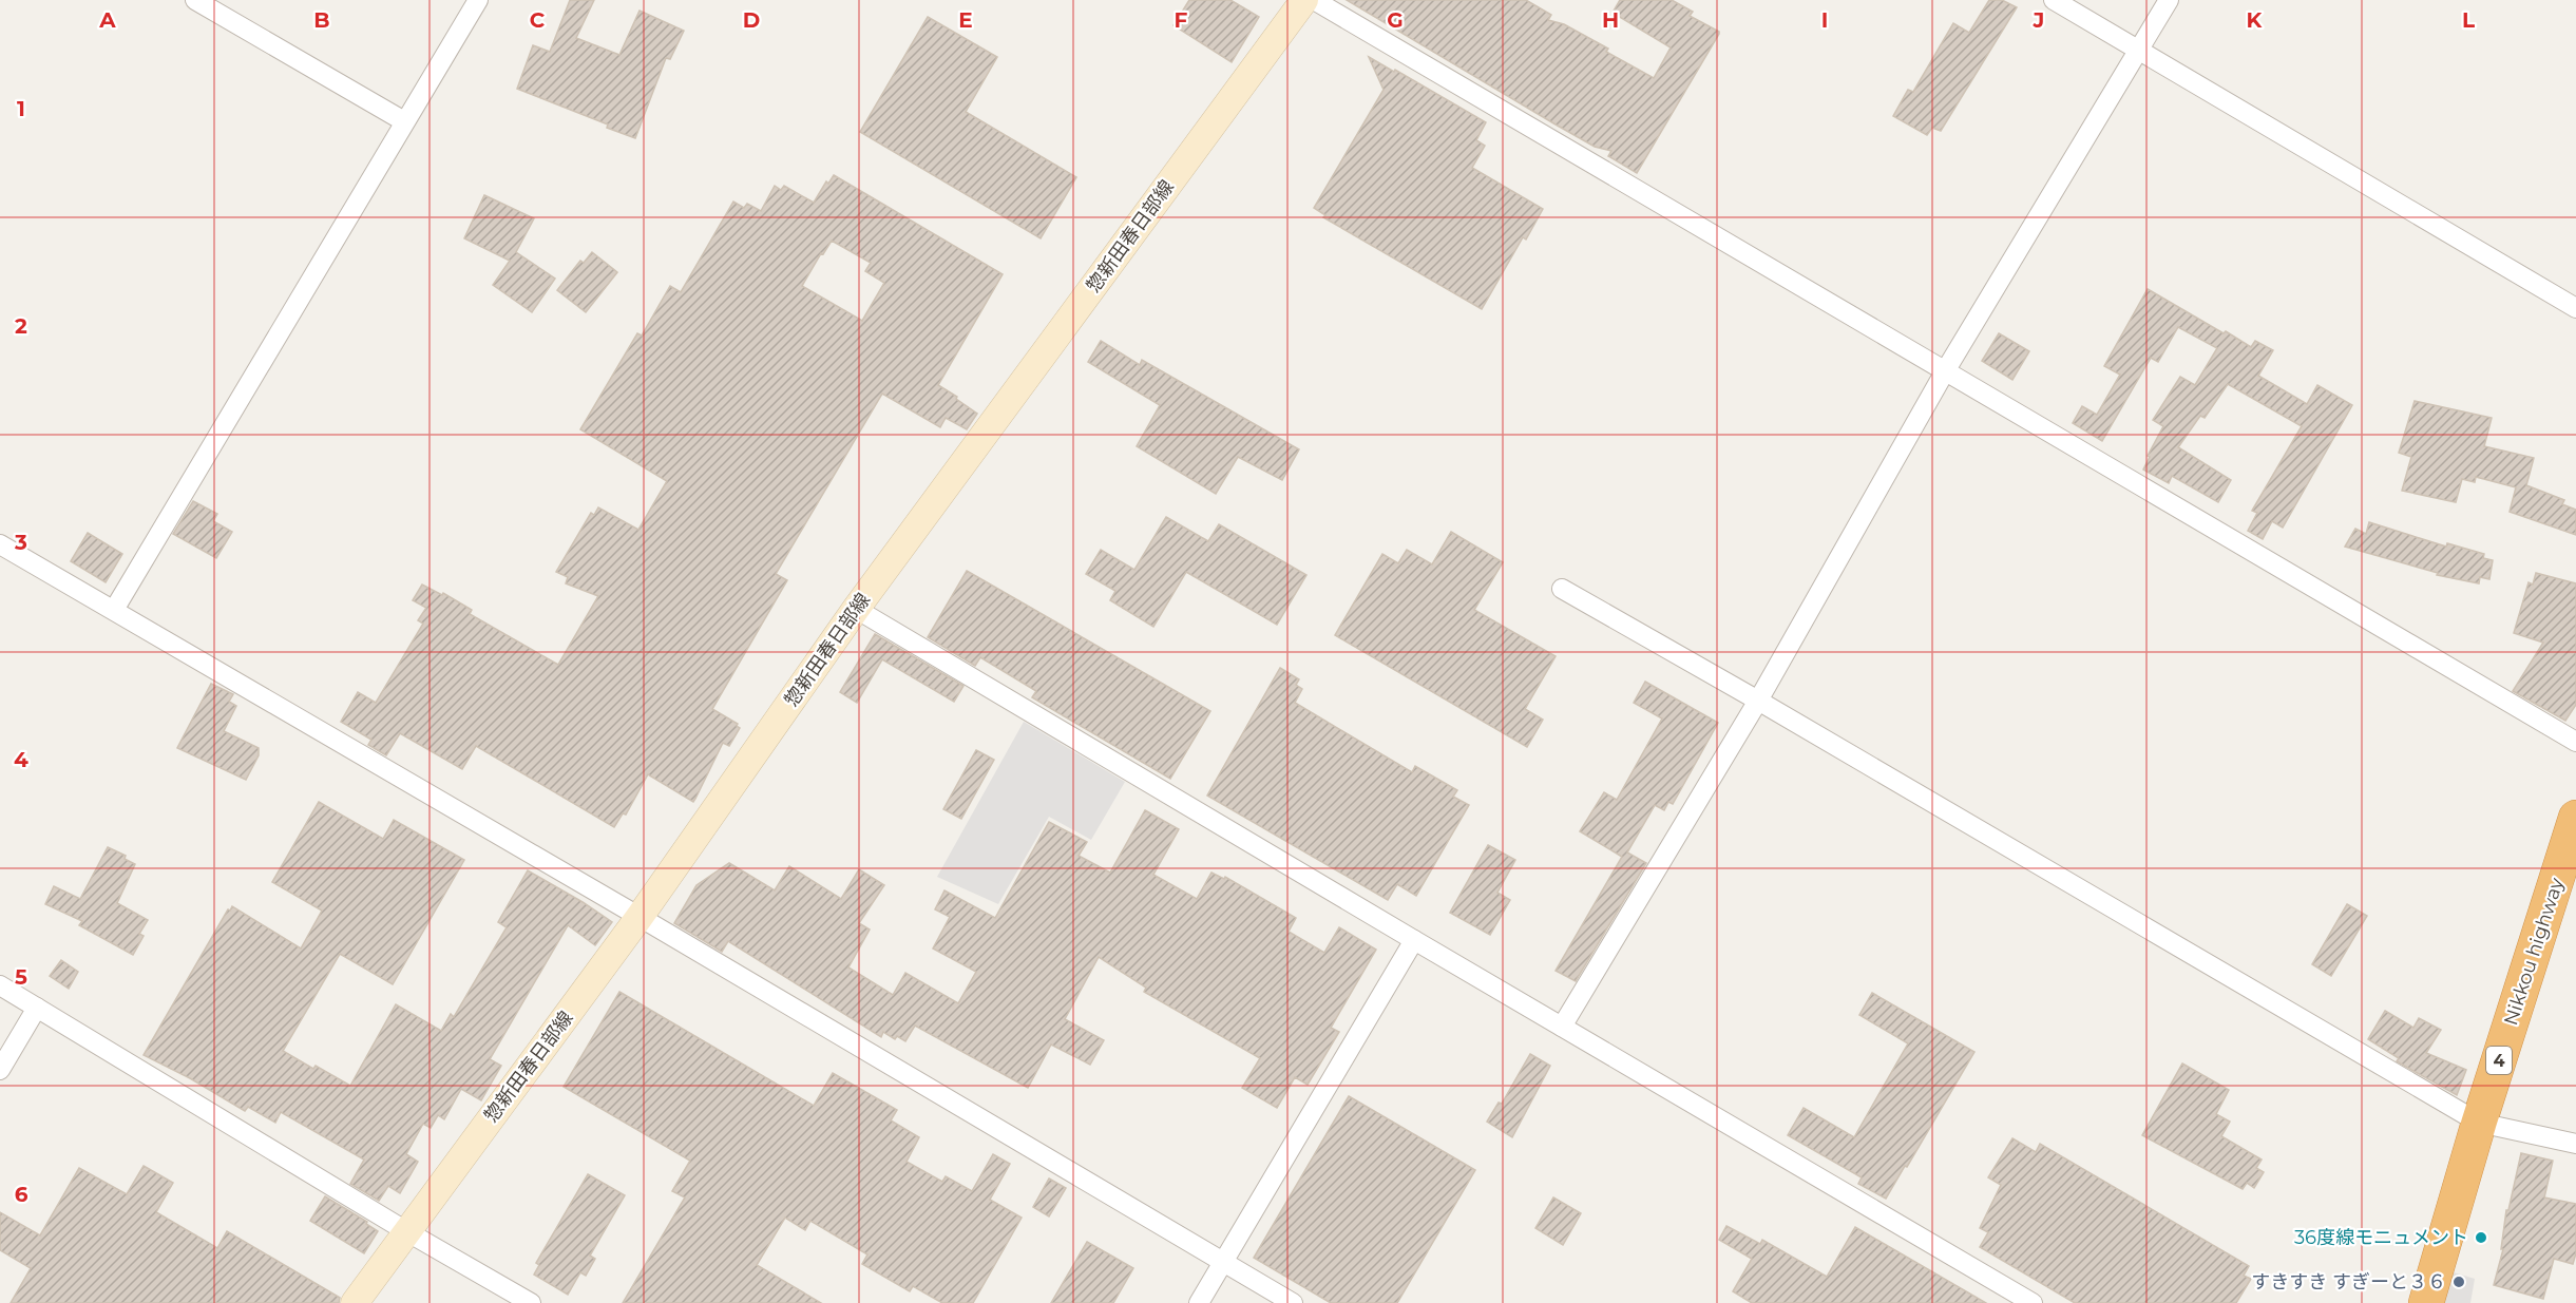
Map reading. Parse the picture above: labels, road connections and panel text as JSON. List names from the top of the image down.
{
  "streets": {
    "highway": ["Nikkou highway", "4"],
    "main road": ["惣新田春日部線"]
  },
  "places": ["36度線モニュメント", "すきすき すぎーと３６"],
  "grid": {
    "columns": [
      "A",
      "B",
      "C",
      "D",
      "E",
      "F",
      "G",
      "H",
      "I",
      "J",
      "K",
      "L"
    ],
    "rows": [
      "1",
      "2",
      "3",
      "4",
      "5",
      "6"
    ]
  }
}
